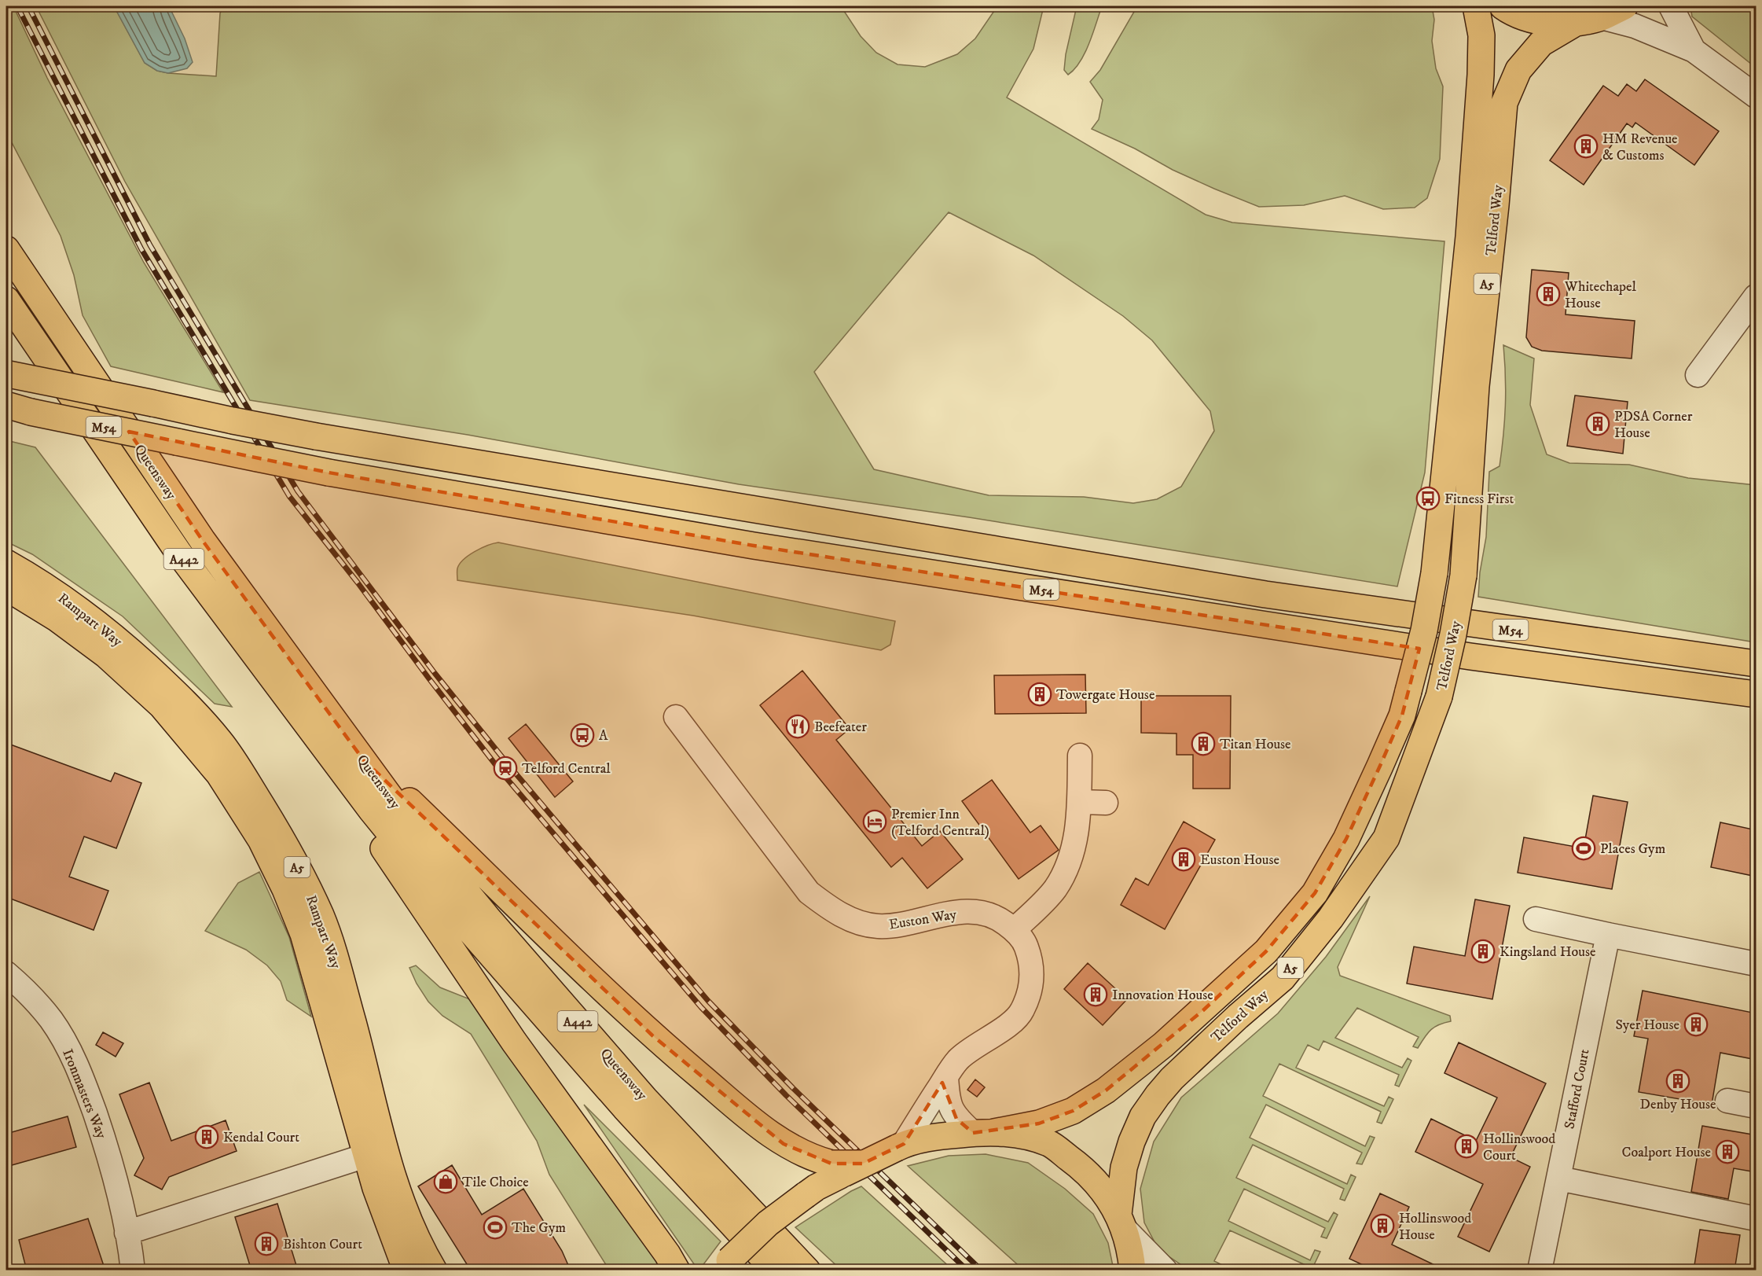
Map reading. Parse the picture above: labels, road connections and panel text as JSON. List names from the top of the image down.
{
  "streets": {
    "main road": [
      "Telford Way",
      "A5",
      "M54",
      "Queensway",
      "A442",
      "Rampart Way"
    ],
    "street": ["Euston Way", "Stafford Court", "Ironmasters Way"]
  },
  "crossings": [
    ["Queensway", "A442"],
    ["A442", "Euston Way"]
  ],
  "places": {
    "building": [
      "HM Revenue & Customs",
      "Whitechapel House",
      "PDSA Corner House",
      "Towergate House",
      "Titan House",
      "Euston House",
      "Kingsland House",
      "Innovation House",
      "Syer House",
      "Denby House",
      "Kendal Court",
      "Hollinswood Court",
      "Coalport House",
      "Hollinswood House",
      "Bishton Court"
    ],
    "bus stop": ["Fitness First", "A"],
    "restaurant": ["Beefeater"],
    "station": ["Telford Central"],
    "hotel": ["Premier Inn (Telford Central)"],
    "sports": ["Places Gym", "The Gym"],
    "shop": ["Tile Choice"]
  }
}
